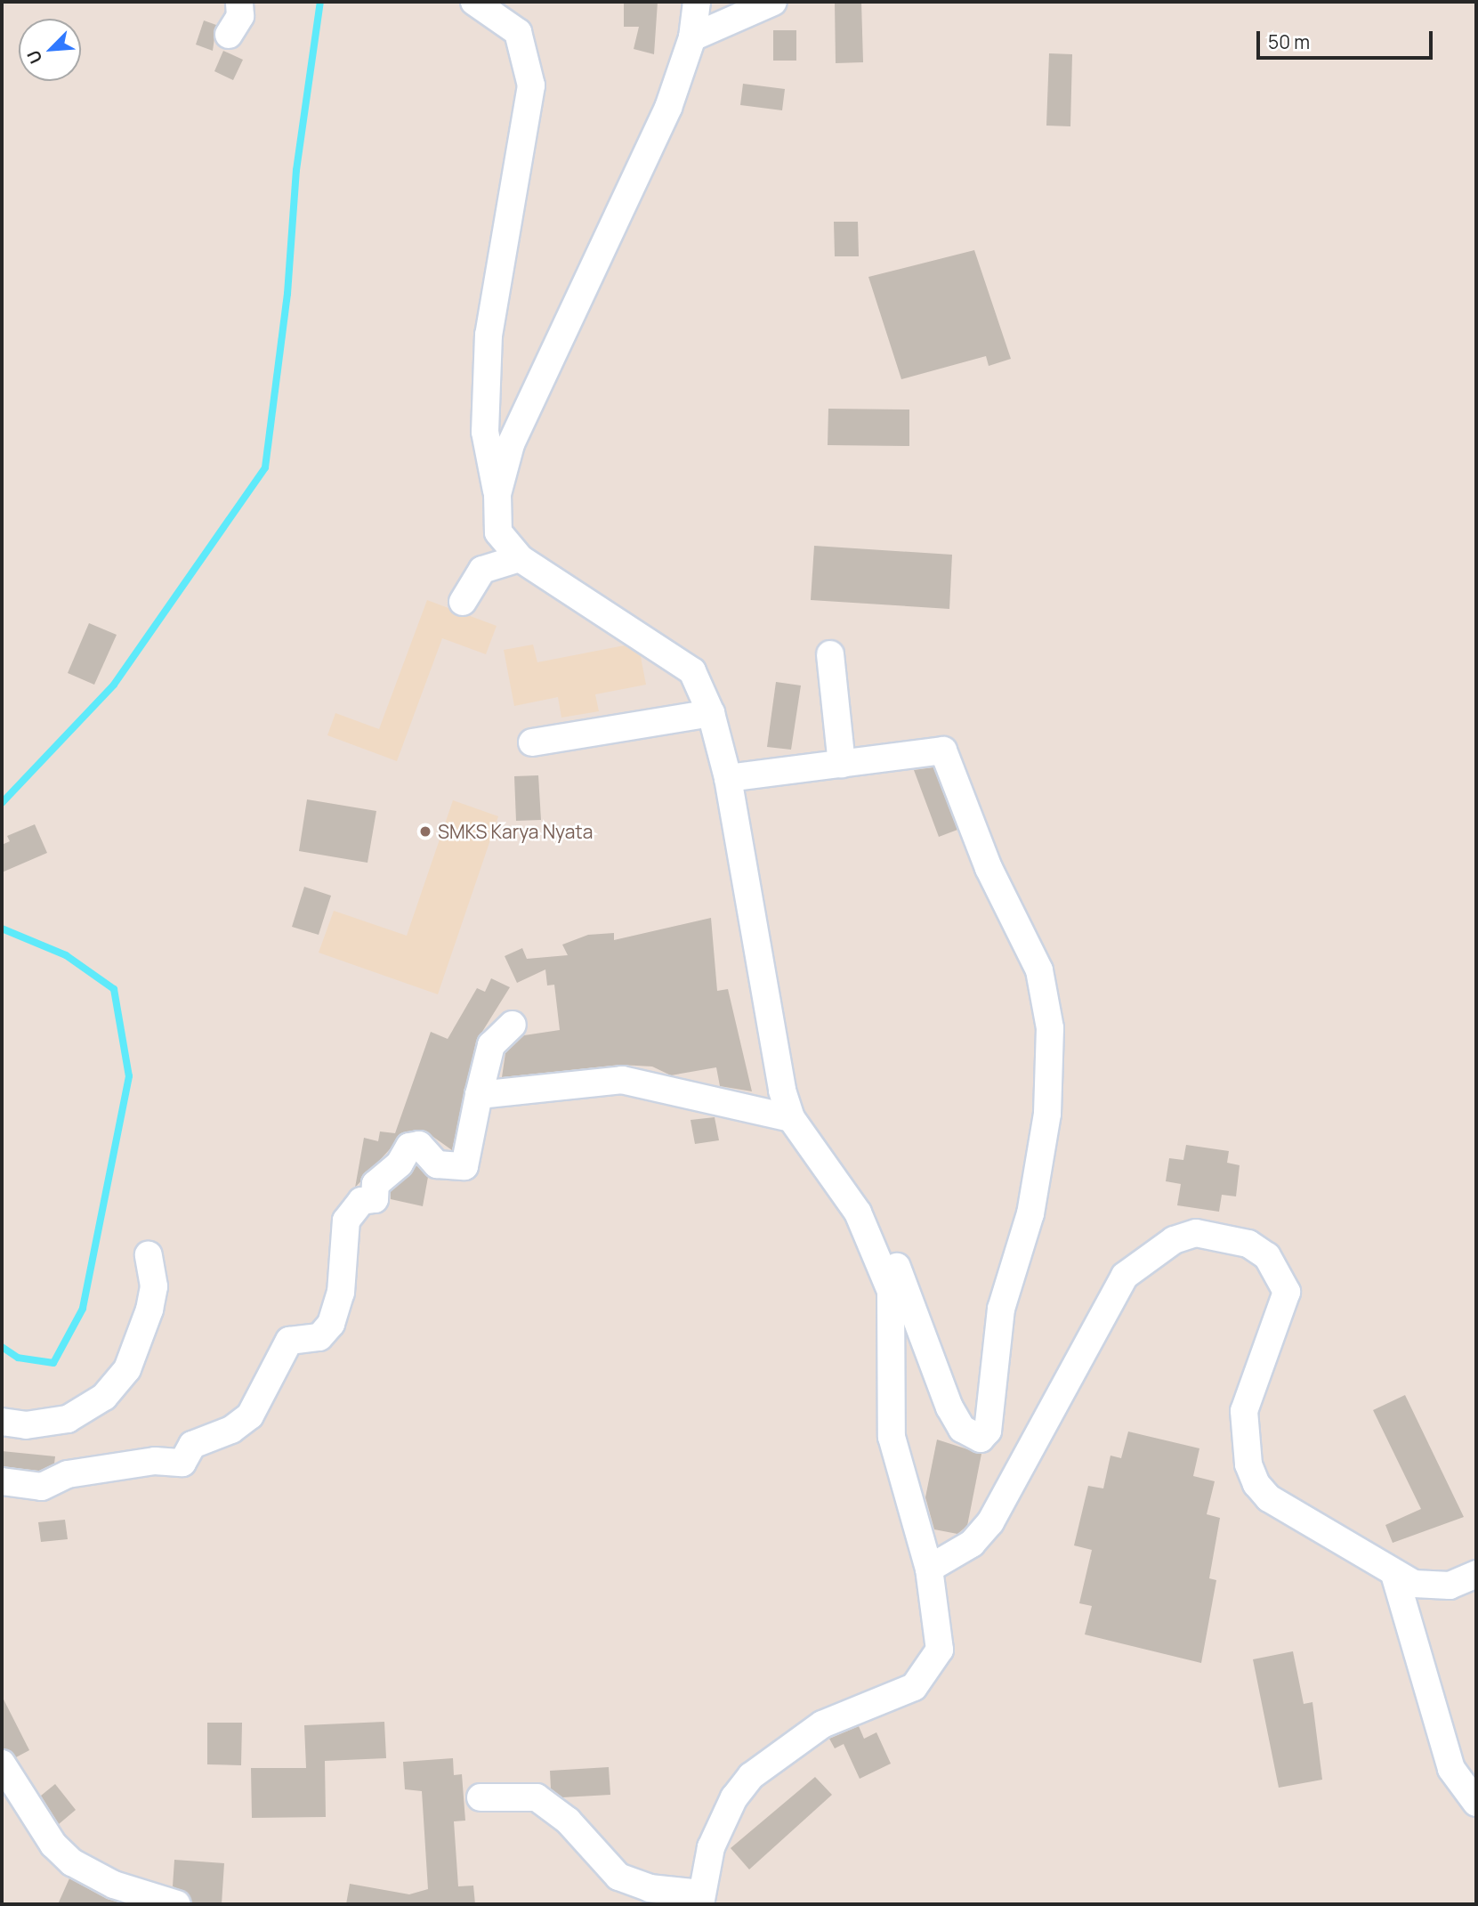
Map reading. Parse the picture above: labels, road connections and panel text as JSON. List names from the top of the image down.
{
  "places": ["SMKS Karya Nyata"],
  "scale_bar": "50 m",
  "north": "bottom left"
}
